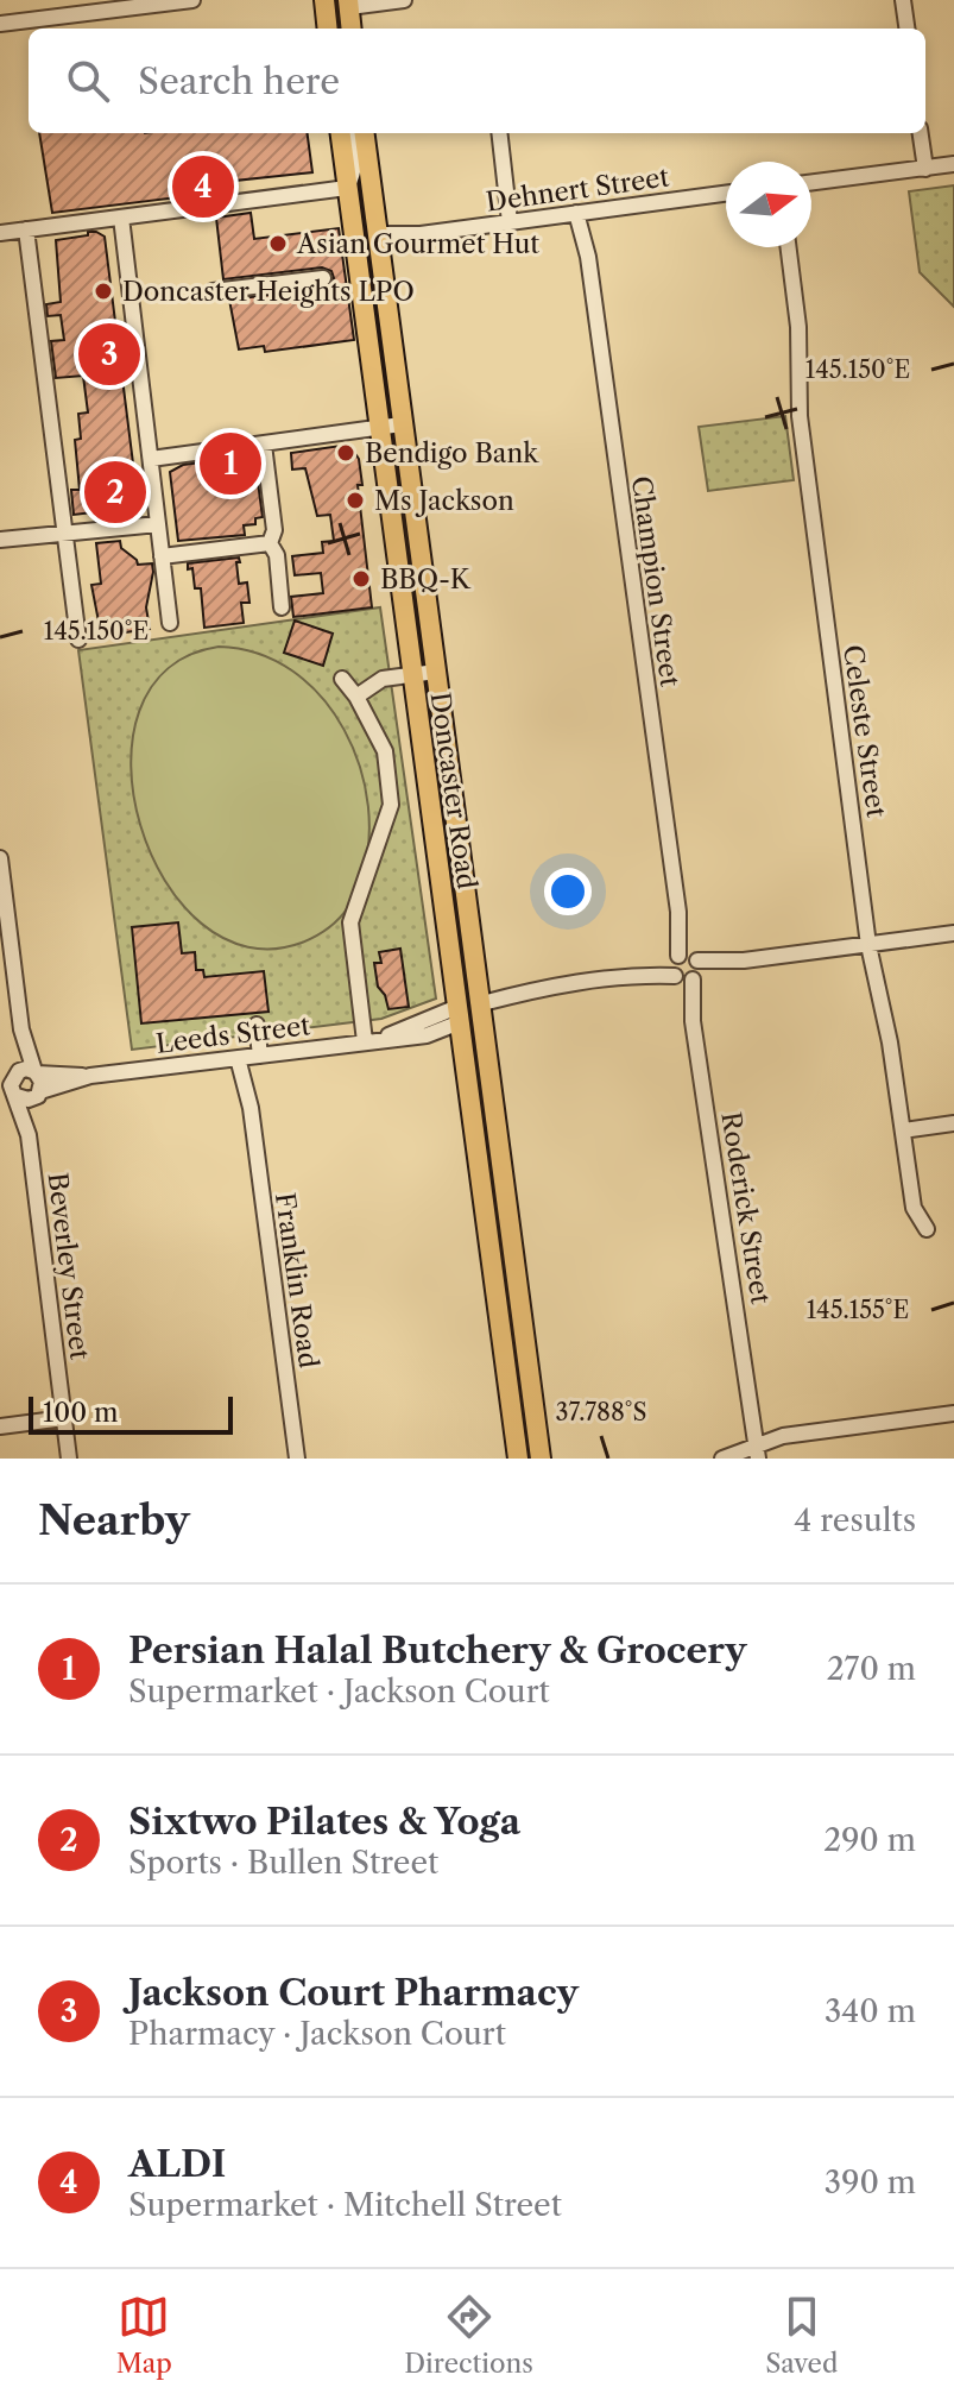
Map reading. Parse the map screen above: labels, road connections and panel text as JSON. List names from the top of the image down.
{
  "streets": {
    "main road": ["Doncaster Road"],
    "street": [
      "Dehnert Street",
      "Champion Street",
      "Celeste Street",
      "Leeds Street",
      "Roderick Street",
      "Beverley Street",
      "Franklin Road"
    ]
  },
  "crossings": [
    ["Dehnert Street", "Champion Street"],
    ["Dehnert Street", "Doncaster Road"],
    ["Champion Street", "Roderick Street"],
    ["Doncaster Road", "Leeds Street"],
    ["Leeds Street", "Beverley Street"],
    ["Leeds Street", "Franklin Road"]
  ],
  "places": [
    "Asian Gourmet Hut",
    "Doncaster Heights LPO",
    "Bendigo Bank",
    "Ms Jackson",
    "BBQ-K"
  ],
  "scale_bar": "100 m",
  "north": "right",
  "page": {
    "search": "Search here",
    "pins": [
      "4",
      "3",
      "1",
      "2"
    ],
    "scale": "100 m",
    "heading": ["Nearby", "4 results"],
    "list": [
      {
        "mark": "1",
        "name": "Persian Halal Butchery & Grocery",
        "note": "Supermarket · Jackson Court",
        "value": "270 m"
      },
      {
        "mark": "2",
        "name": "Sixtwo Pilates & Yoga",
        "note": "Sports · Bullen Street",
        "value": "290 m"
      },
      {
        "mark": "3",
        "name": "Jackson Court Pharmacy",
        "note": "Pharmacy · Jackson Court",
        "value": "340 m"
      },
      {
        "mark": "4",
        "name": "ALDI",
        "note": "Supermarket · Mitchell Street",
        "value": "390 m"
      }
    ],
    "nav": ["Map", "Directions", "Saved"]
  },
  "coordinates": ["145.150°E", "145.155°E", "37.788°S"]
}
